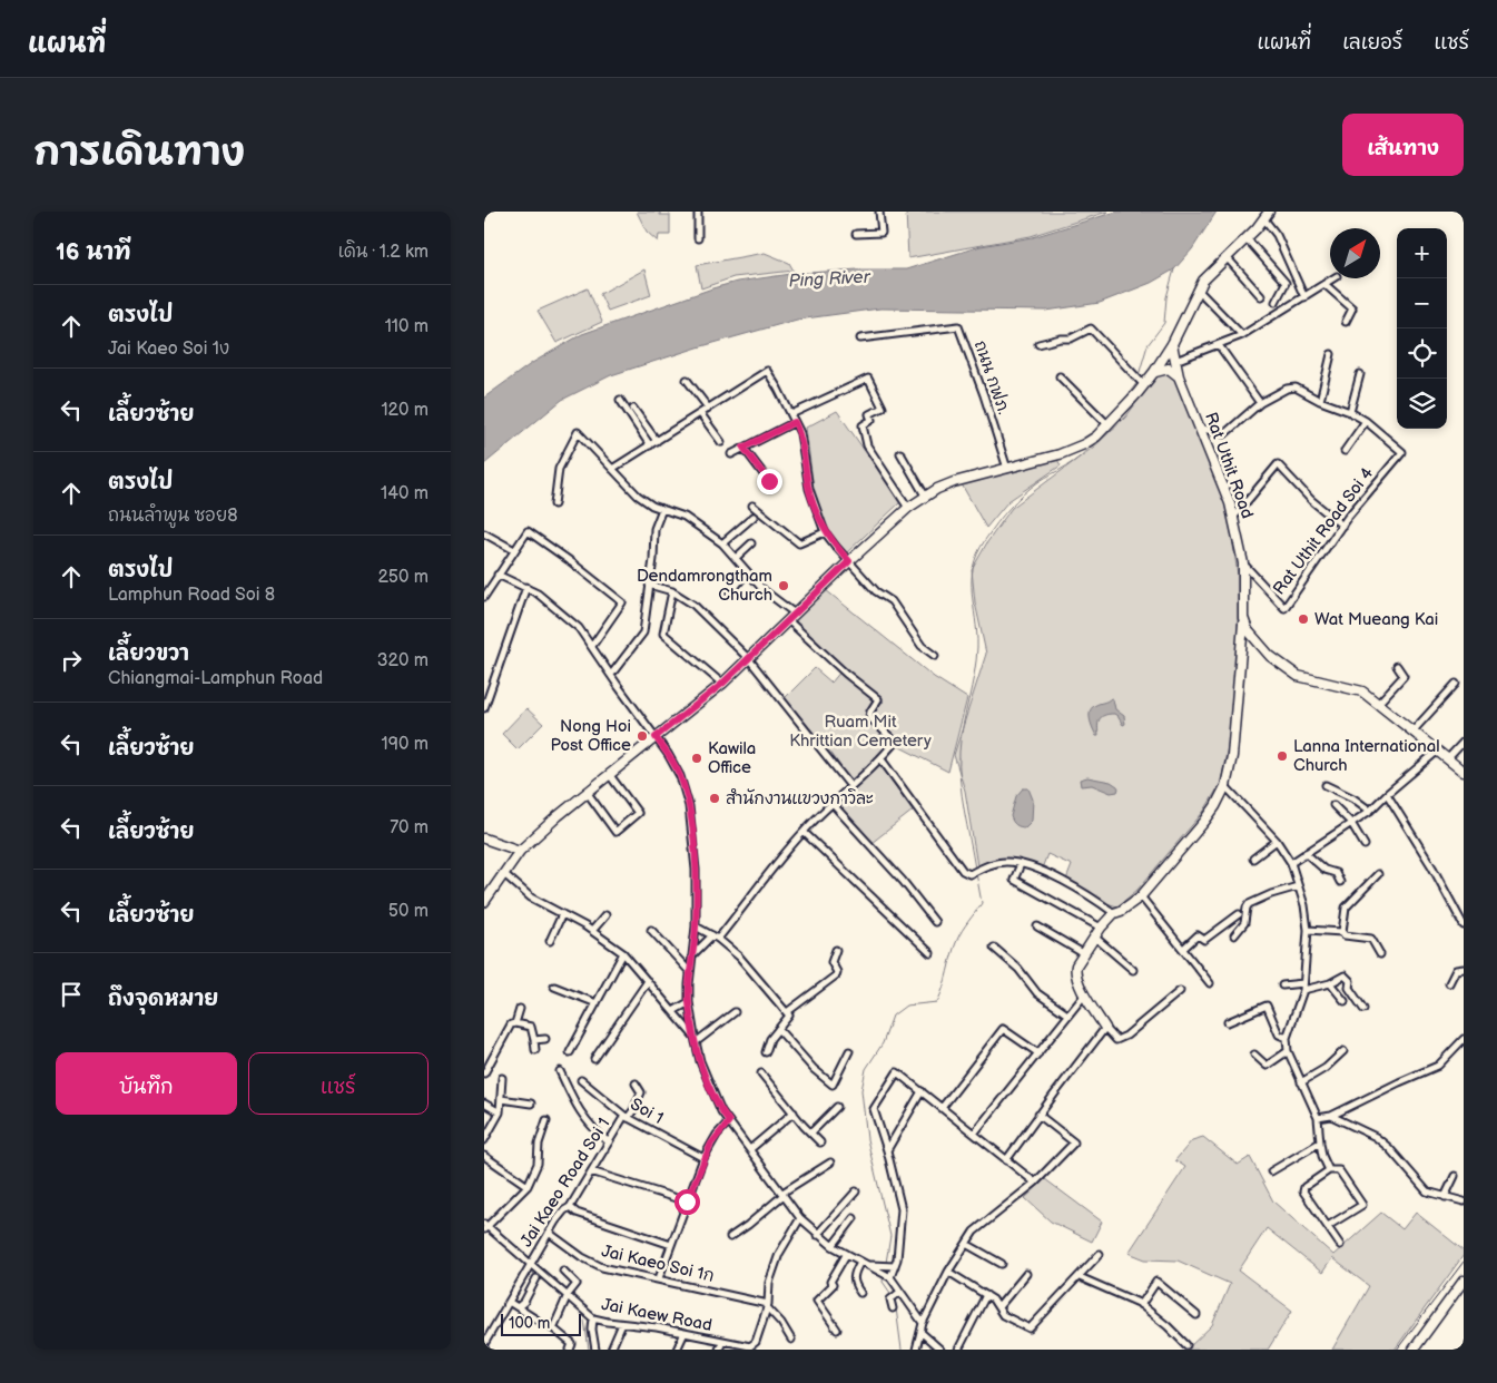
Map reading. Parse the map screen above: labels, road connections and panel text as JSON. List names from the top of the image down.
{
  "streets": {
    "street": [
      "ถนน กฟภ.",
      "Rat Uthit Road",
      "Rat Uthit Road Soi 4",
      "Soi 1",
      "Jai Kaeo Road Soi 1",
      "Jai Kaeo Soi 1ก",
      "Jai Kaew Road"
    ]
  },
  "crossings": [
    ["Rat Uthit Road", "Rat Uthit Road Soi 4"],
    ["Soi 1", "Jai Kaeo Road Soi 1"],
    ["Jai Kaeo Road Soi 1", "Jai Kaeo Soi 1ก"],
    ["Jai Kaeo Road Soi 1", "Jai Kaew Road"],
    ["Jai Kaeo Soi 1ก", "Jai Kaew Road"]
  ],
  "water": ["Ping River"],
  "parks": ["Ruam Mit Khrittian Cemetery"],
  "places": [
    "Dendamrongtham Church",
    "Wat Mueang Kai",
    "Nong Hoi Post Office",
    "Lanna International Church",
    "Kawila Office",
    "สำนักงานแขวงกาวิละ"
  ],
  "scale_bar": "100 m",
  "north": "top right",
  "page": {
    "header": "แผนที่",
    "nav": ["แผนที่", "เลเยอร์", "แชร์"],
    "title": "การเดินทาง",
    "buttons": [
      "เส้นทาง",
      ["บันทึก", "แชร์"]
    ],
    "heading": ["16 นาที", "เดิน · 1.2 km"],
    "map_buttons": ["+", "−"],
    "list": [
      ["ตรงไป", "Jai Kaeo Soi 1ง", "110 m"],
      ["เลี้ยวซ้าย", "120 m"],
      ["ตรงไป", "ถนนลำพูน ซอย8", "140 m"],
      ["ตรงไป", "Lamphun Road Soi 8", "250 m"],
      ["เลี้ยวขวา", "Chiangmai-Lamphun Road", "320 m"],
      ["เลี้ยวซ้าย", "190 m"],
      ["เลี้ยวซ้าย", "70 m"],
      ["เลี้ยวซ้าย", "50 m"],
      "ถึงจุดหมาย"
    ],
    "scale": "100 m"
  }
}
